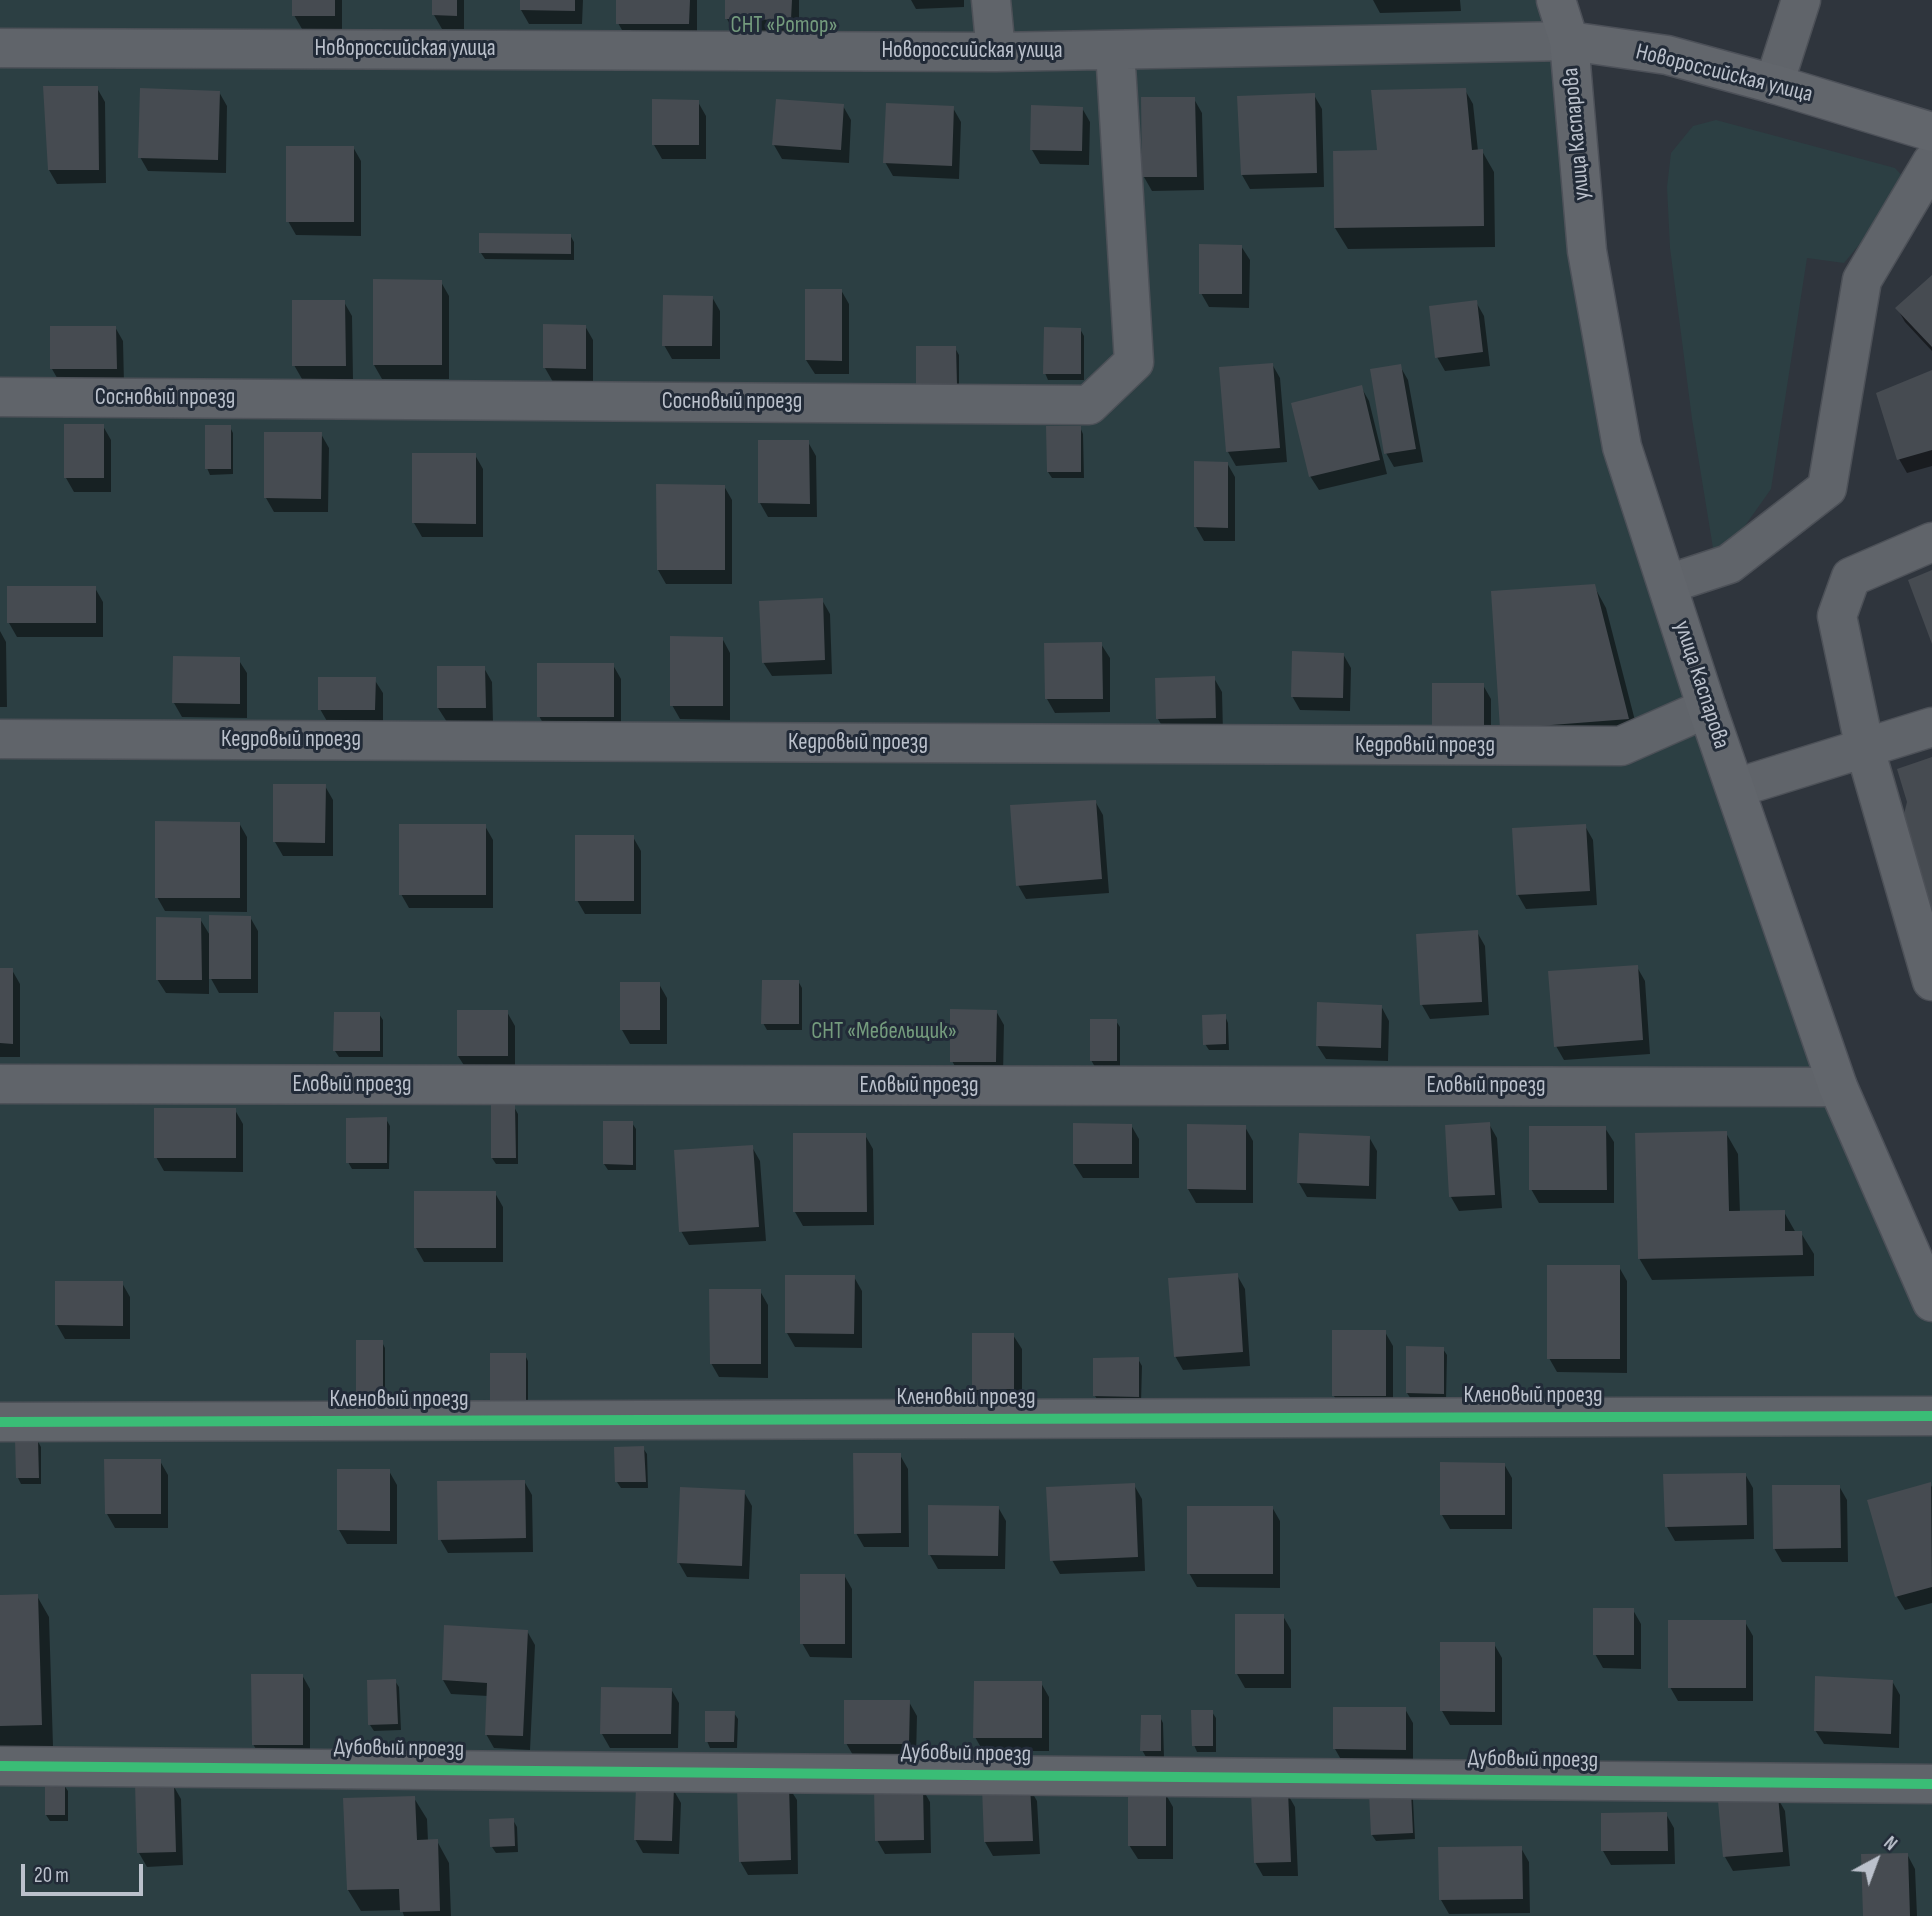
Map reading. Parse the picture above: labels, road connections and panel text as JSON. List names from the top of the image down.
{
  "streets": {
    "main road": ["Новороссийская улица", "улица Каспарова"],
    "street": [
      "Сосновый проезд",
      "Кедровый проезд",
      "Еловый проезд",
      "Кленовый проезд",
      "Дубовый проезд"
    ]
  },
  "crossings": [
    ["Новороссийская улица", "улица Каспарова"],
    ["Новороссийская улица", "Сосновый проезд"],
    ["улица Каспарова", "Кедровый проезд"],
    ["улица Каспарова", "Еловый проезд"]
  ],
  "parks": ["СНТ «Ротор»", "СНТ «Мебельщик»"],
  "scale_bar": "20 m",
  "north": "top right"
}
